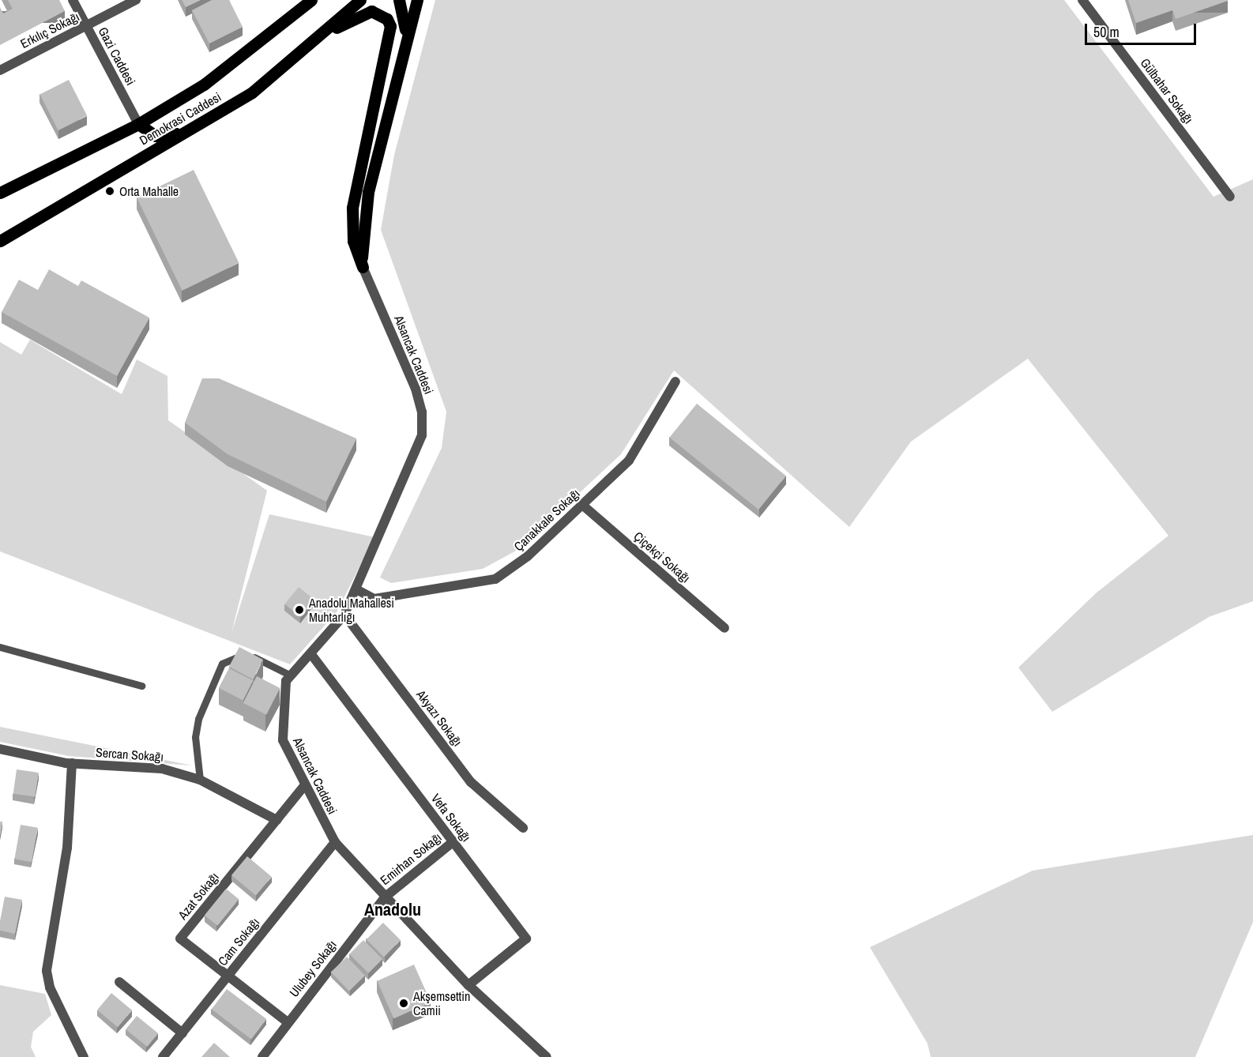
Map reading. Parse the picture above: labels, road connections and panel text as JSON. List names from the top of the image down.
{
  "streets": {
    "main road": ["Demokrasi Caddesi"],
    "street": [
      "Erkılıç Sokağı",
      "Gazi Caddesi",
      "Gülbahar Sokağı",
      "Alsancak Caddesi",
      "Çanakkale Sokağı",
      "Çiçekçi Sokağı",
      "Akyazı Sokağı",
      "Sercan Sokağı",
      "Vefa Sokağı",
      "Emirhan Sokağı",
      "Azat Sokağı",
      "Cam Sokağı",
      "Ulubey Sokağı"
    ]
  },
  "crossings": [
    ["Erkılıç Sokağı", "Gazi Caddesi"],
    ["Gazi Caddesi", "Demokrasi Caddesi"],
    ["Alsancak Caddesi", "Çanakkale Sokağı"],
    ["Alsancak Caddesi", "Akyazı Sokağı"],
    ["Alsancak Caddesi", "Vefa Sokağı"],
    ["Alsancak Caddesi", "Emirhan Sokağı"],
    ["Alsancak Caddesi", "Azat Sokağı"],
    ["Alsancak Caddesi", "Cam Sokağı"],
    ["Alsancak Caddesi", "Ulubey Sokağı"],
    ["Çanakkale Sokağı", "Çiçekçi Sokağı"],
    ["Sercan Sokağı", "Azat Sokağı"],
    ["Vefa Sokağı", "Emirhan Sokağı"],
    ["Emirhan Sokağı", "Ulubey Sokağı"],
    ["Azat Sokağı", "Cam Sokağı"],
    ["Azat Sokağı", "Ulubey Sokağı"]
  ],
  "districts": ["Anadolu"],
  "places": ["Orta Mahalle", "Anadolu Mahallesi Muhtarlığı", "Akşemsettin Camii"],
  "scale_bar": "50 m"
}
